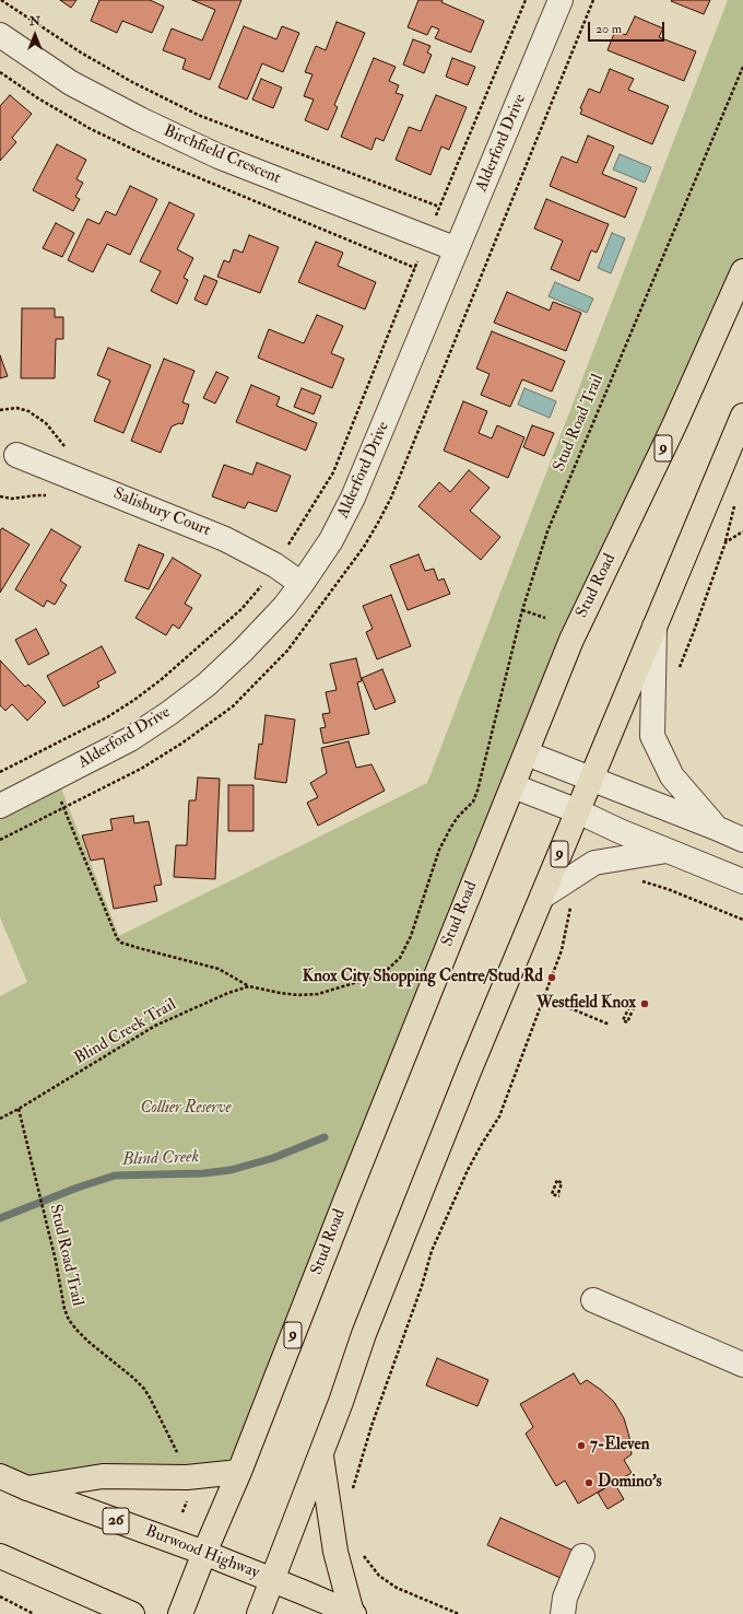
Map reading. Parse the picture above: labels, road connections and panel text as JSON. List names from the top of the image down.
{
  "streets": {
    "main road": [
      "9",
      "Stud Road",
      "26",
      "Burwood Highway"
    ],
    "street": ["Alderford Drive", "Birchfield Crescent", "Salisbury Court"],
    "path": ["Stud Road Trail", "Blind Creek Trail"]
  },
  "crossings": [
    ["Alderford Drive", "Birchfield Crescent"],
    ["Alderford Drive", "Salisbury Court"],
    ["Stud Road Trail", "Blind Creek Trail"],
    ["9", "Burwood Highway"],
    ["Stud Road", "Burwood Highway"]
  ],
  "water": ["Blind Creek"],
  "parks": ["Collier Reserve"],
  "places": [
    "Knox City Shopping Centre/Stud Rd",
    "Westfield Knox",
    "7-Eleven",
    "Domino's"
  ],
  "scale_bar": "20 m",
  "north": "top"
}
